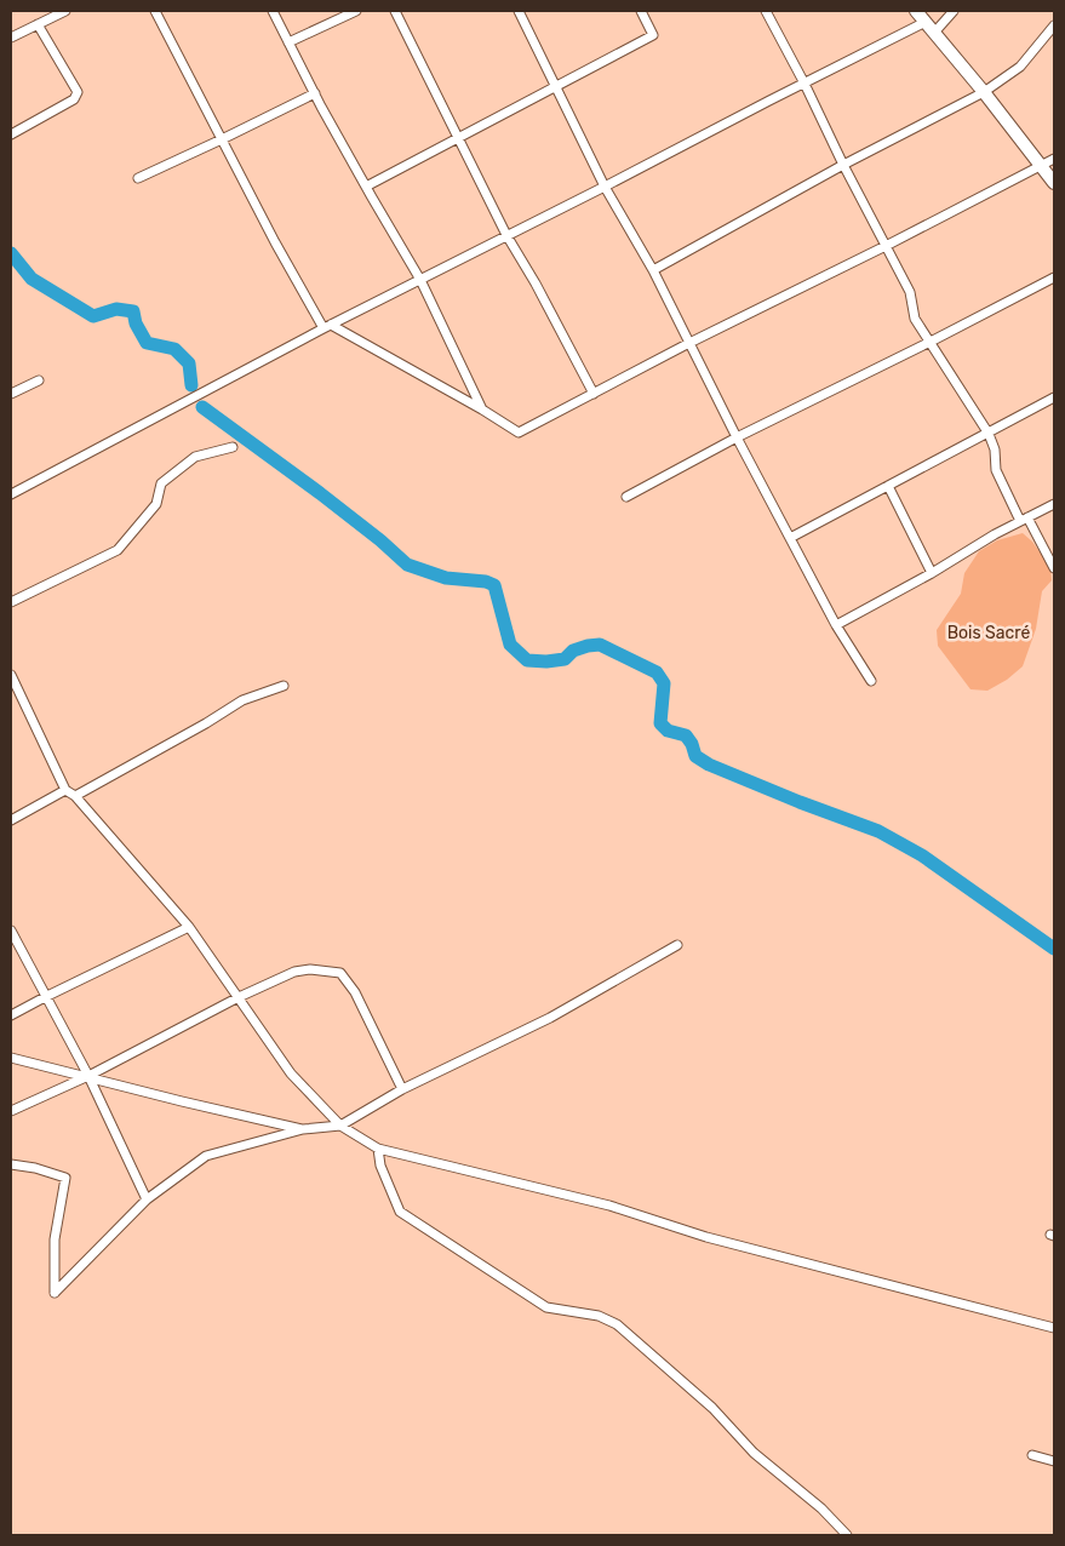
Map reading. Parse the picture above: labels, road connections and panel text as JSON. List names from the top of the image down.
{
  "parks": ["Bois Sacré"]
}
